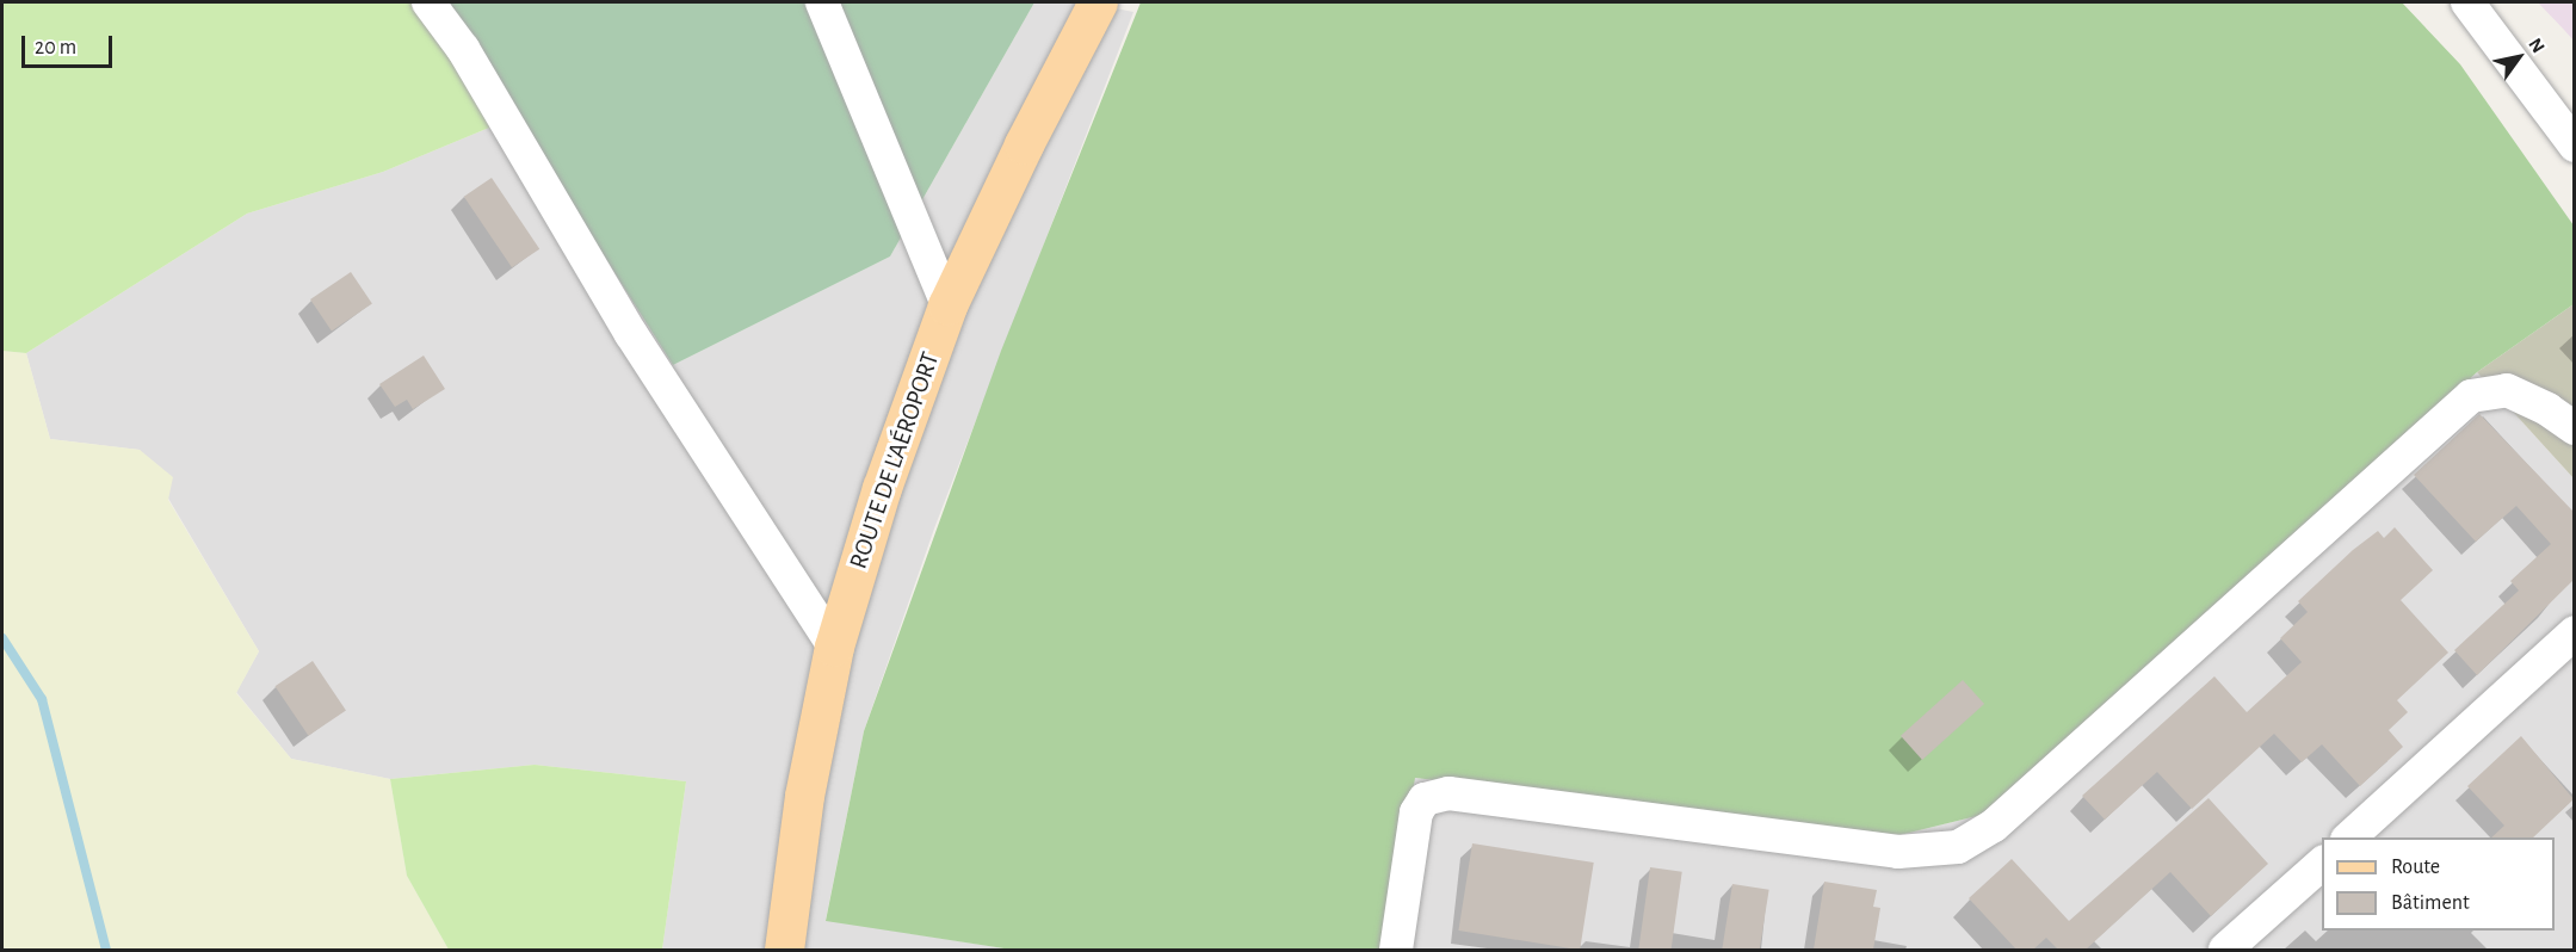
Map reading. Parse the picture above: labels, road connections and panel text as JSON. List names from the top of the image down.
{
  "streets": {
    "main road": ["ROUTE DE L'AÉROPORT"]
  },
  "legend": ["Route", "Bâtiment"],
  "scale_bar": "20 m",
  "north": "top right"
}
